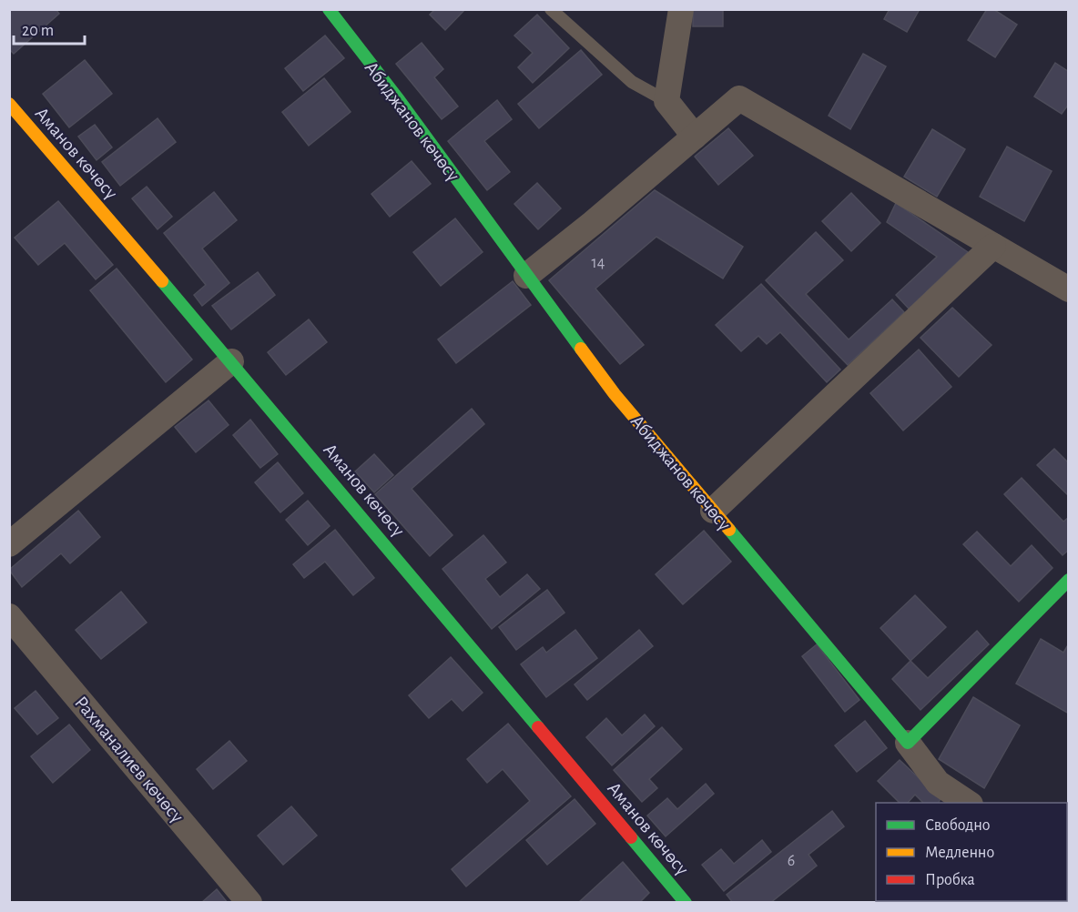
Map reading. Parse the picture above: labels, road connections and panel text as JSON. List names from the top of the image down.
{
  "streets": {
    "street": ["Абиджанов көчөсү", "Аманов көчөсү", "Рахманалиев көчөсү"]
  },
  "house_numbers": ["14", "6"],
  "legend": ["Свободно", "Медленно", "Пробка"],
  "scale_bar": "20 m"
}
